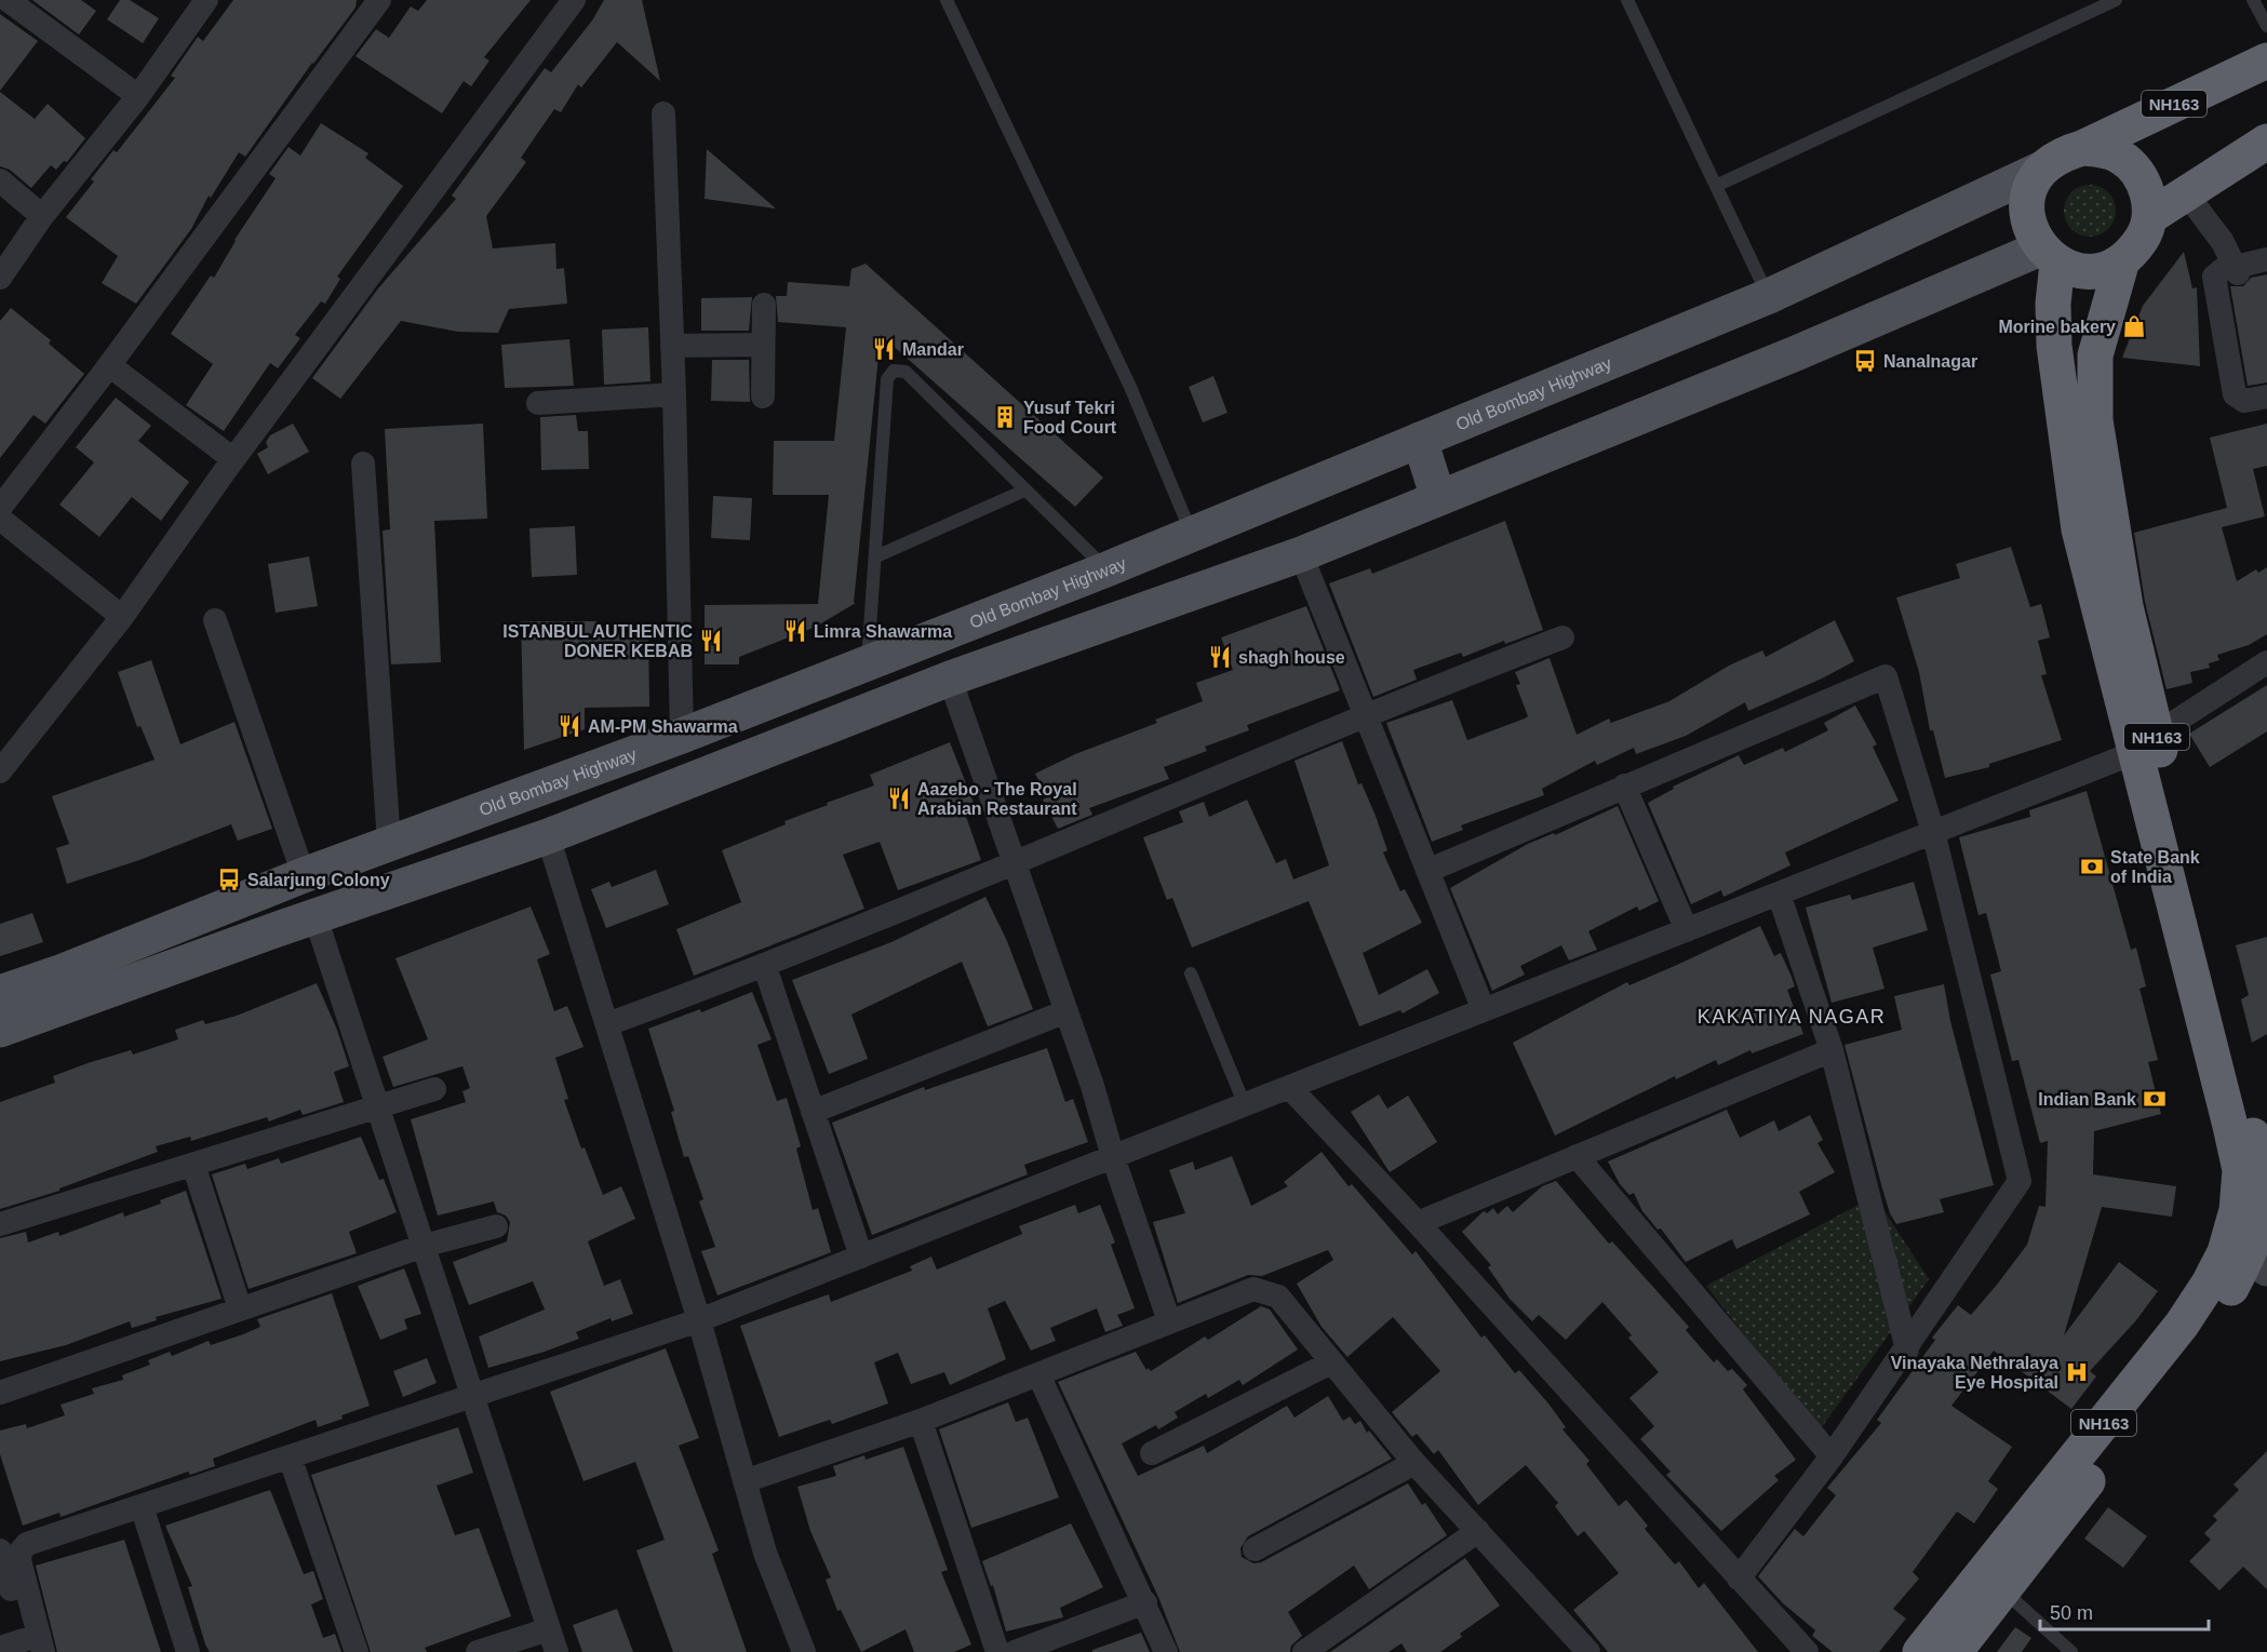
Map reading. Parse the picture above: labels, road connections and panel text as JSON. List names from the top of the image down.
{
  "streets": {
    "highway": ["NH163"],
    "main road": ["Old Bombay Highway"]
  },
  "crossings": [
    ["NH163", "Old Bombay Highway"]
  ],
  "districts": ["KAKATIYA NAGAR"],
  "places": {
    "shop": ["Morine bakery"],
    "restaurant": [
      "Mandar",
      "Limra Shawarma",
      "ISTANBUL AUTHENTIC DONER KEBAB",
      "shagh house",
      "AM-PM Shawarma",
      "Aazebo - The Royal Arabian Restaurant"
    ],
    "bus stop": ["Nanalnagar", "Salarjung Colony"],
    "building": ["Yusuf Tekri Food Court"],
    "bank": ["State Bank of India", "Indian Bank"],
    "hospital": ["Vinayaka Nethralaya Eye Hospital"]
  },
  "scale_bar": "50 m"
}
